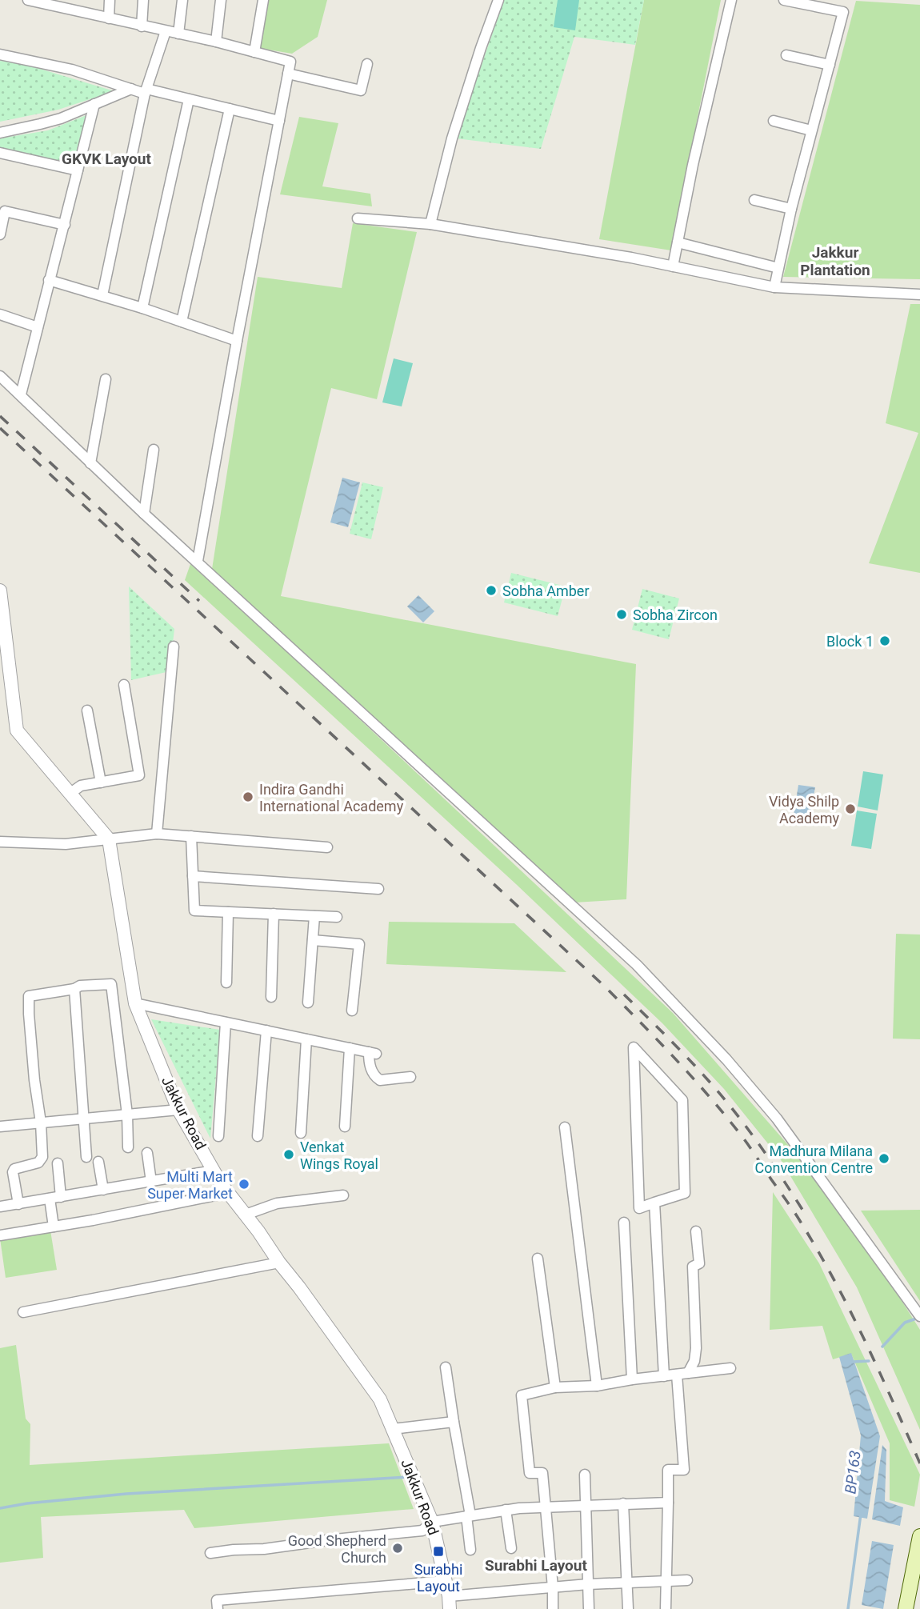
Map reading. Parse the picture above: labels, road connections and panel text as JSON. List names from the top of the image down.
{
  "streets": {
    "street": ["Jakkur Road"]
  },
  "districts": ["GKVK Layout", "Jakkur Plantation", "Surabhi Layout"],
  "water": ["BP163"],
  "places": {
    "other": [
      "Sobha Amber",
      "Sobha Zircon",
      "Block 1",
      "Indira Gandhi International Academy",
      "Vidya Shilp Academy",
      "Venkat Wings Royal",
      "Madhura Milana Convention Centre",
      "Multi Mart Super Market",
      "Good Shepherd Church"
    ],
    "transit": ["Surabhi Layout"]
  }
}
